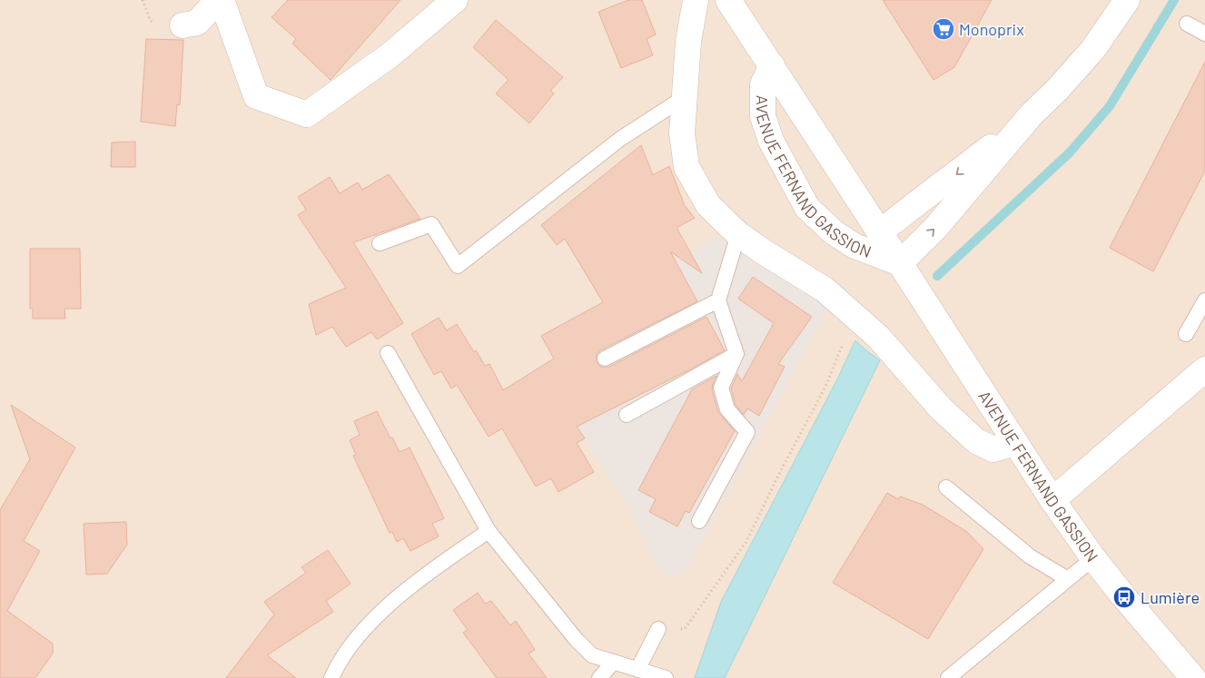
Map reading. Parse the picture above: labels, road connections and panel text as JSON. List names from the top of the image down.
{
  "streets": {
    "street": ["AVENUE FERNAND GASSION"]
  },
  "places": {
    "supermarket": ["Monoprix"],
    "bus stop": ["Lumière"]
  }
}
